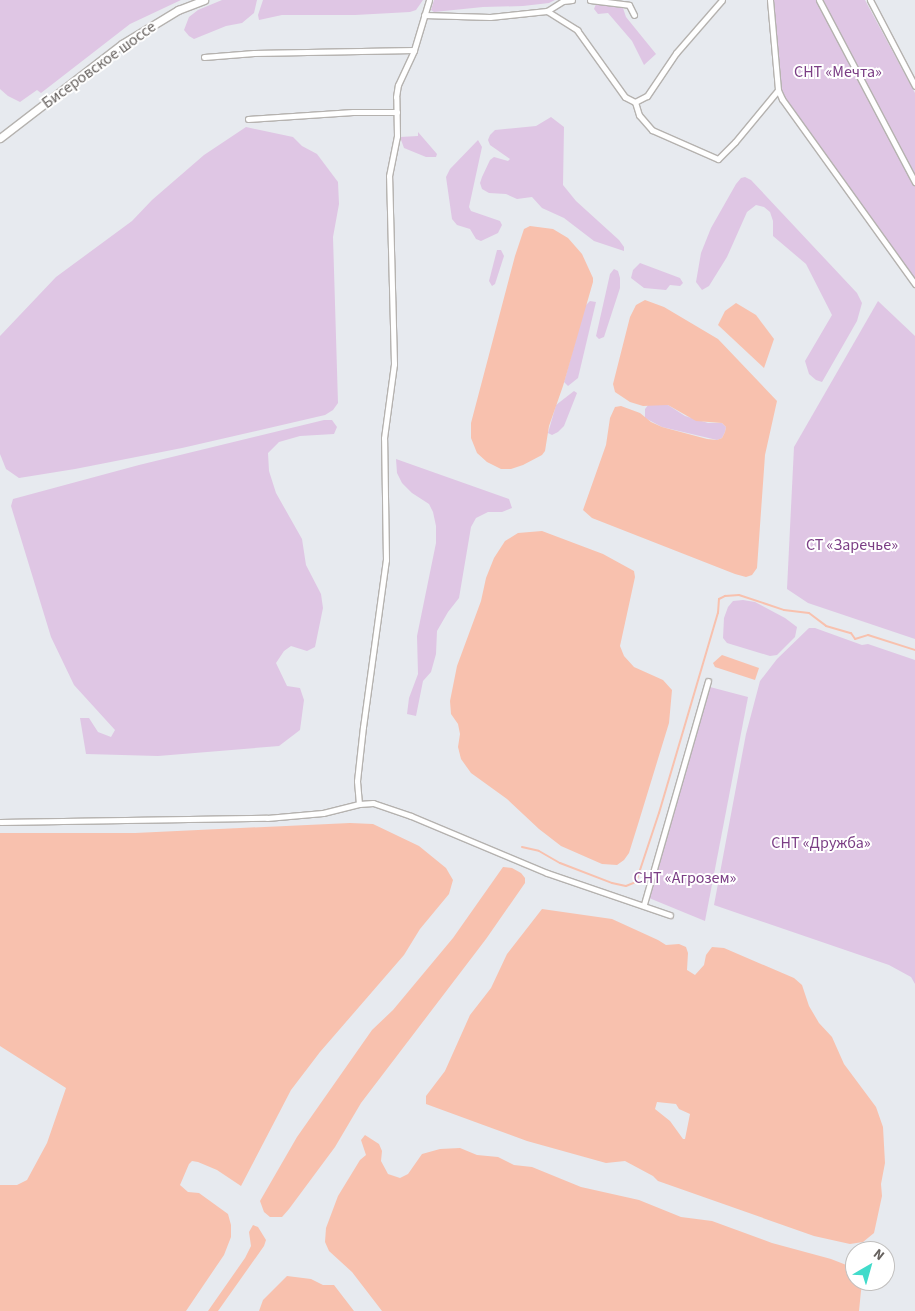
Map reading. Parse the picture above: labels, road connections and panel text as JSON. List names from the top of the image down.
{
  "streets": {
    "main road": ["Бисеровское шоссе"]
  },
  "parks": [
    "СНТ «Мечта»",
    "СТ «Заречье»",
    "СНТ «Дружба»",
    "СНТ «Агрозем»"
  ],
  "north": "top right"
}
